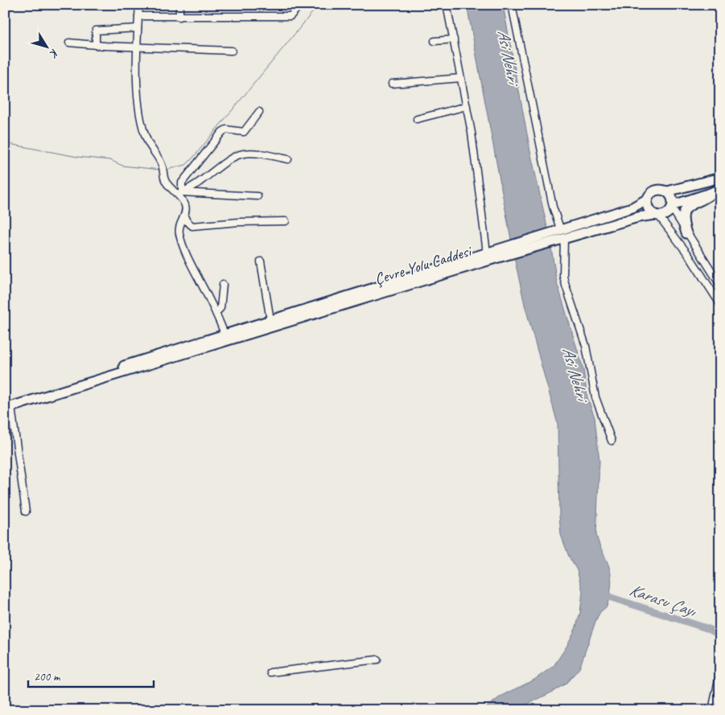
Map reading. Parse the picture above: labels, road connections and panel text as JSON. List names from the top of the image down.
{
  "streets": {
    "highway": ["Çevre Yolu Caddesi"]
  },
  "water": ["Asi Nehri", "Karasu Çayı"],
  "scale_bar": "200 m",
  "north": "bottom right"
}
